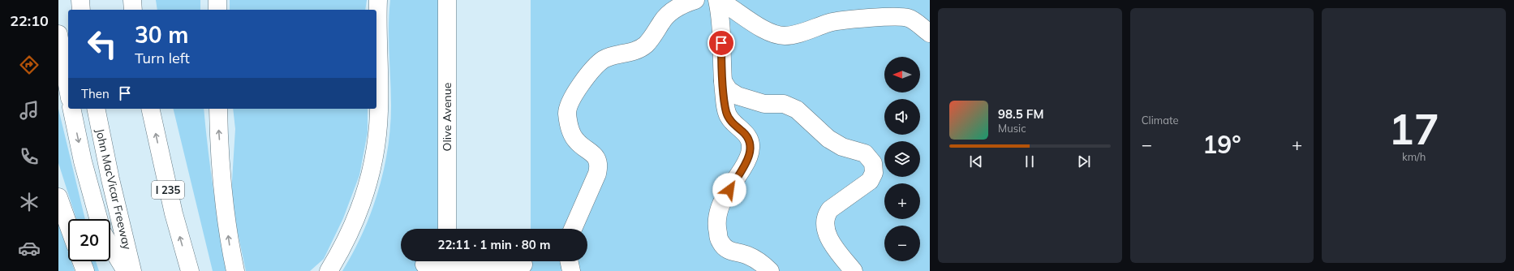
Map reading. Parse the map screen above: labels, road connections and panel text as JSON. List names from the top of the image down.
{
  "streets": {
    "main road": ["Olive Avenue", "John MacVicar Freeway", "I 235"]
  },
  "north": "left",
  "page": {
    "tabs": "22:10",
    "tile": [
      "Climate",
      ["17", "km/h"]
    ],
    "turn": ["30 m", "Turn left"],
    "map_buttons": ["+", "−"],
    "then": "Then",
    "song": ["98.5 FM", "Music"],
    "heat": ["−", "19°", "+"],
    "limit": "20",
    "trip": "22:11 · 1 min · 80 m"
  }
}
